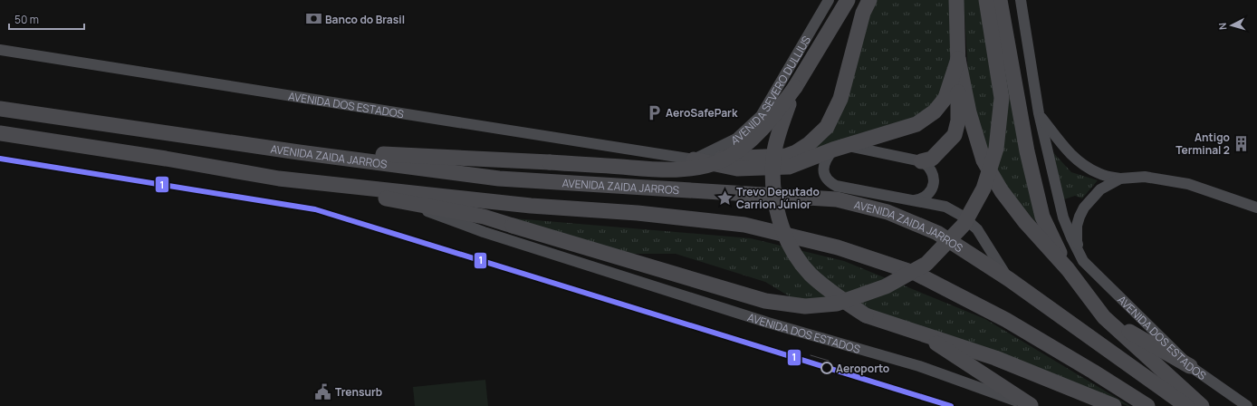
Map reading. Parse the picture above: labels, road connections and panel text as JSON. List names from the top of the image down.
{
  "streets": {
    "highway": ["AVENIDA ZAIDA JARROS"],
    "street": ["AVENIDA SEVERO DULLIUS", "AVENIDA DOS ESTADOS"]
  },
  "crossings": [
    ["AVENIDA SEVERO DULLIUS", "AVENIDA DOS ESTADOS"]
  ],
  "places": {
    "bank": ["Banco do Brasil"],
    "parking": ["AeroSafePark"],
    "building": ["Antigo Terminal 2"],
    "place": ["Trevo Deputado Carrion Júnior"],
    "other": ["Aeroporto"],
    "public building": ["Trensurb"]
  },
  "lines": ["transit line 1"],
  "scale_bar": "50 m",
  "north": "left"
}
